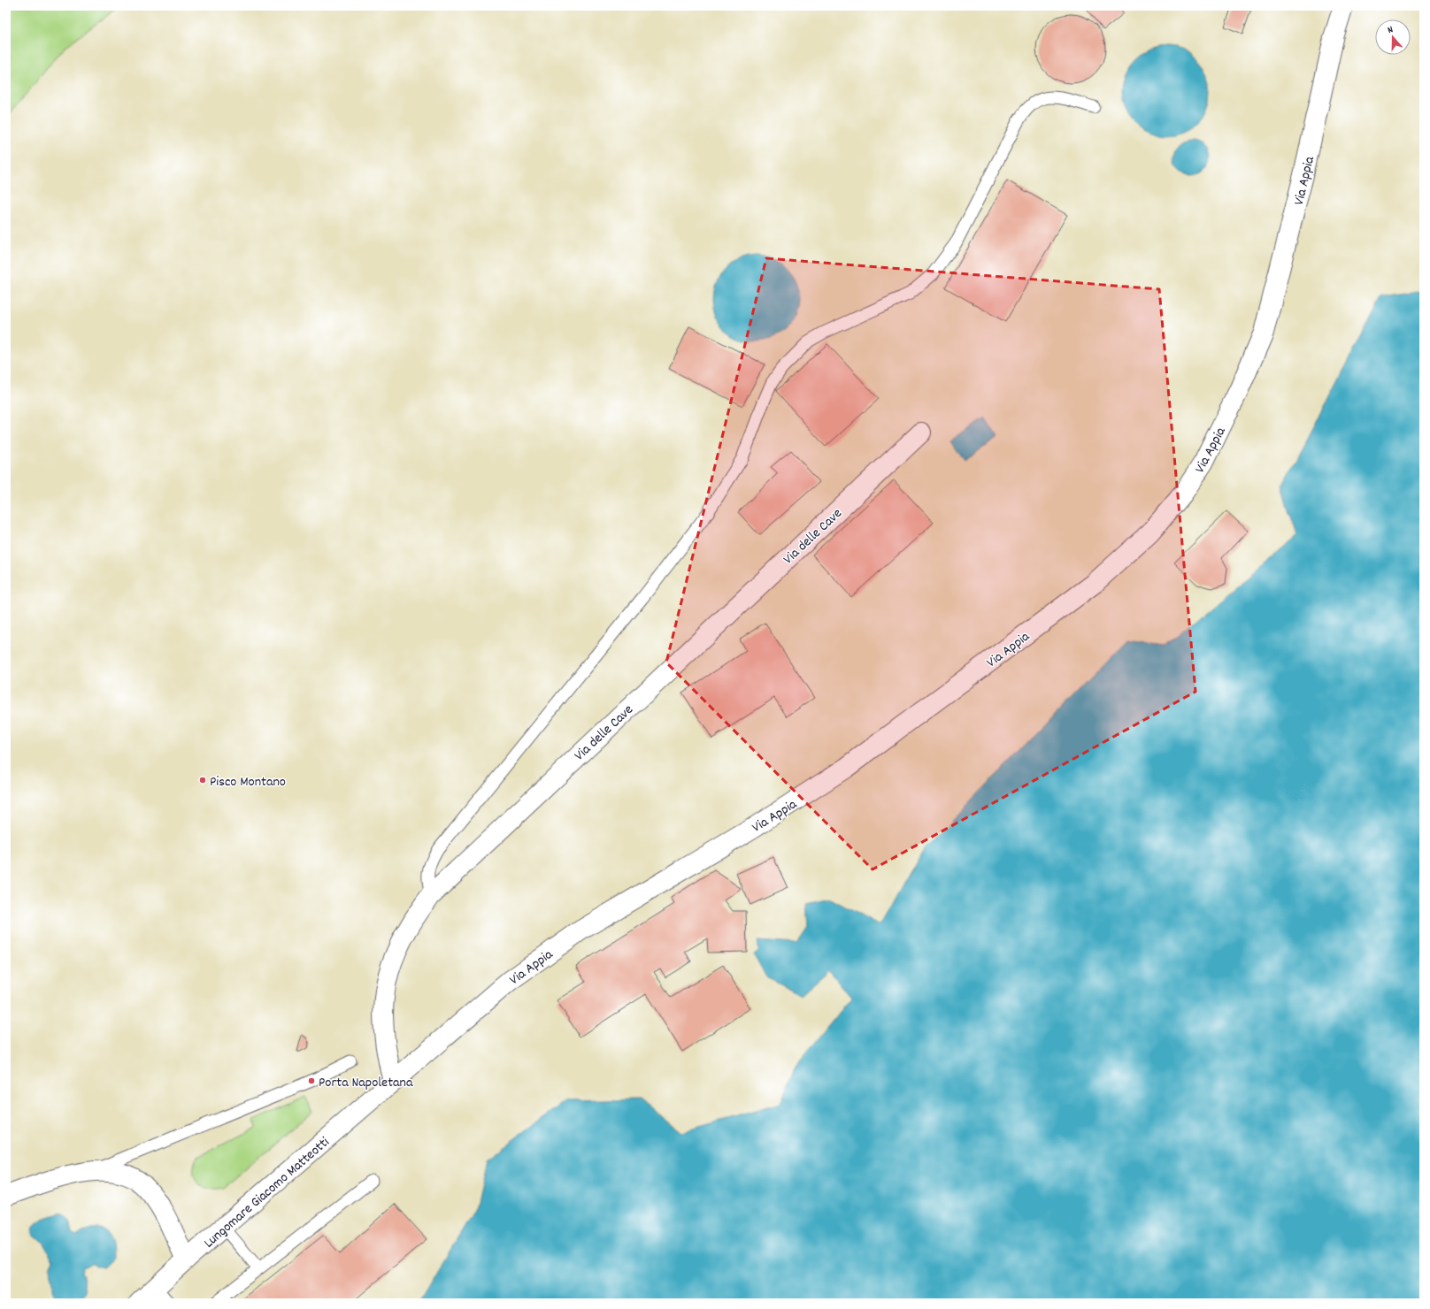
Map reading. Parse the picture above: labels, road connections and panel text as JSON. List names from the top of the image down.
{
  "streets": {
    "main road": ["Via Appia", "Via delle Cave", "Lungomare Giacomo Matteotti"]
  },
  "crossings": [
    ["Via Appia", "Via delle Cave"],
    ["Via Appia", "Lungomare Giacomo Matteotti"],
    ["Via delle Cave", "Lungomare Giacomo Matteotti"]
  ],
  "places": ["Pisco Montano", "Porta Napoletana"],
  "north": "top"
}
